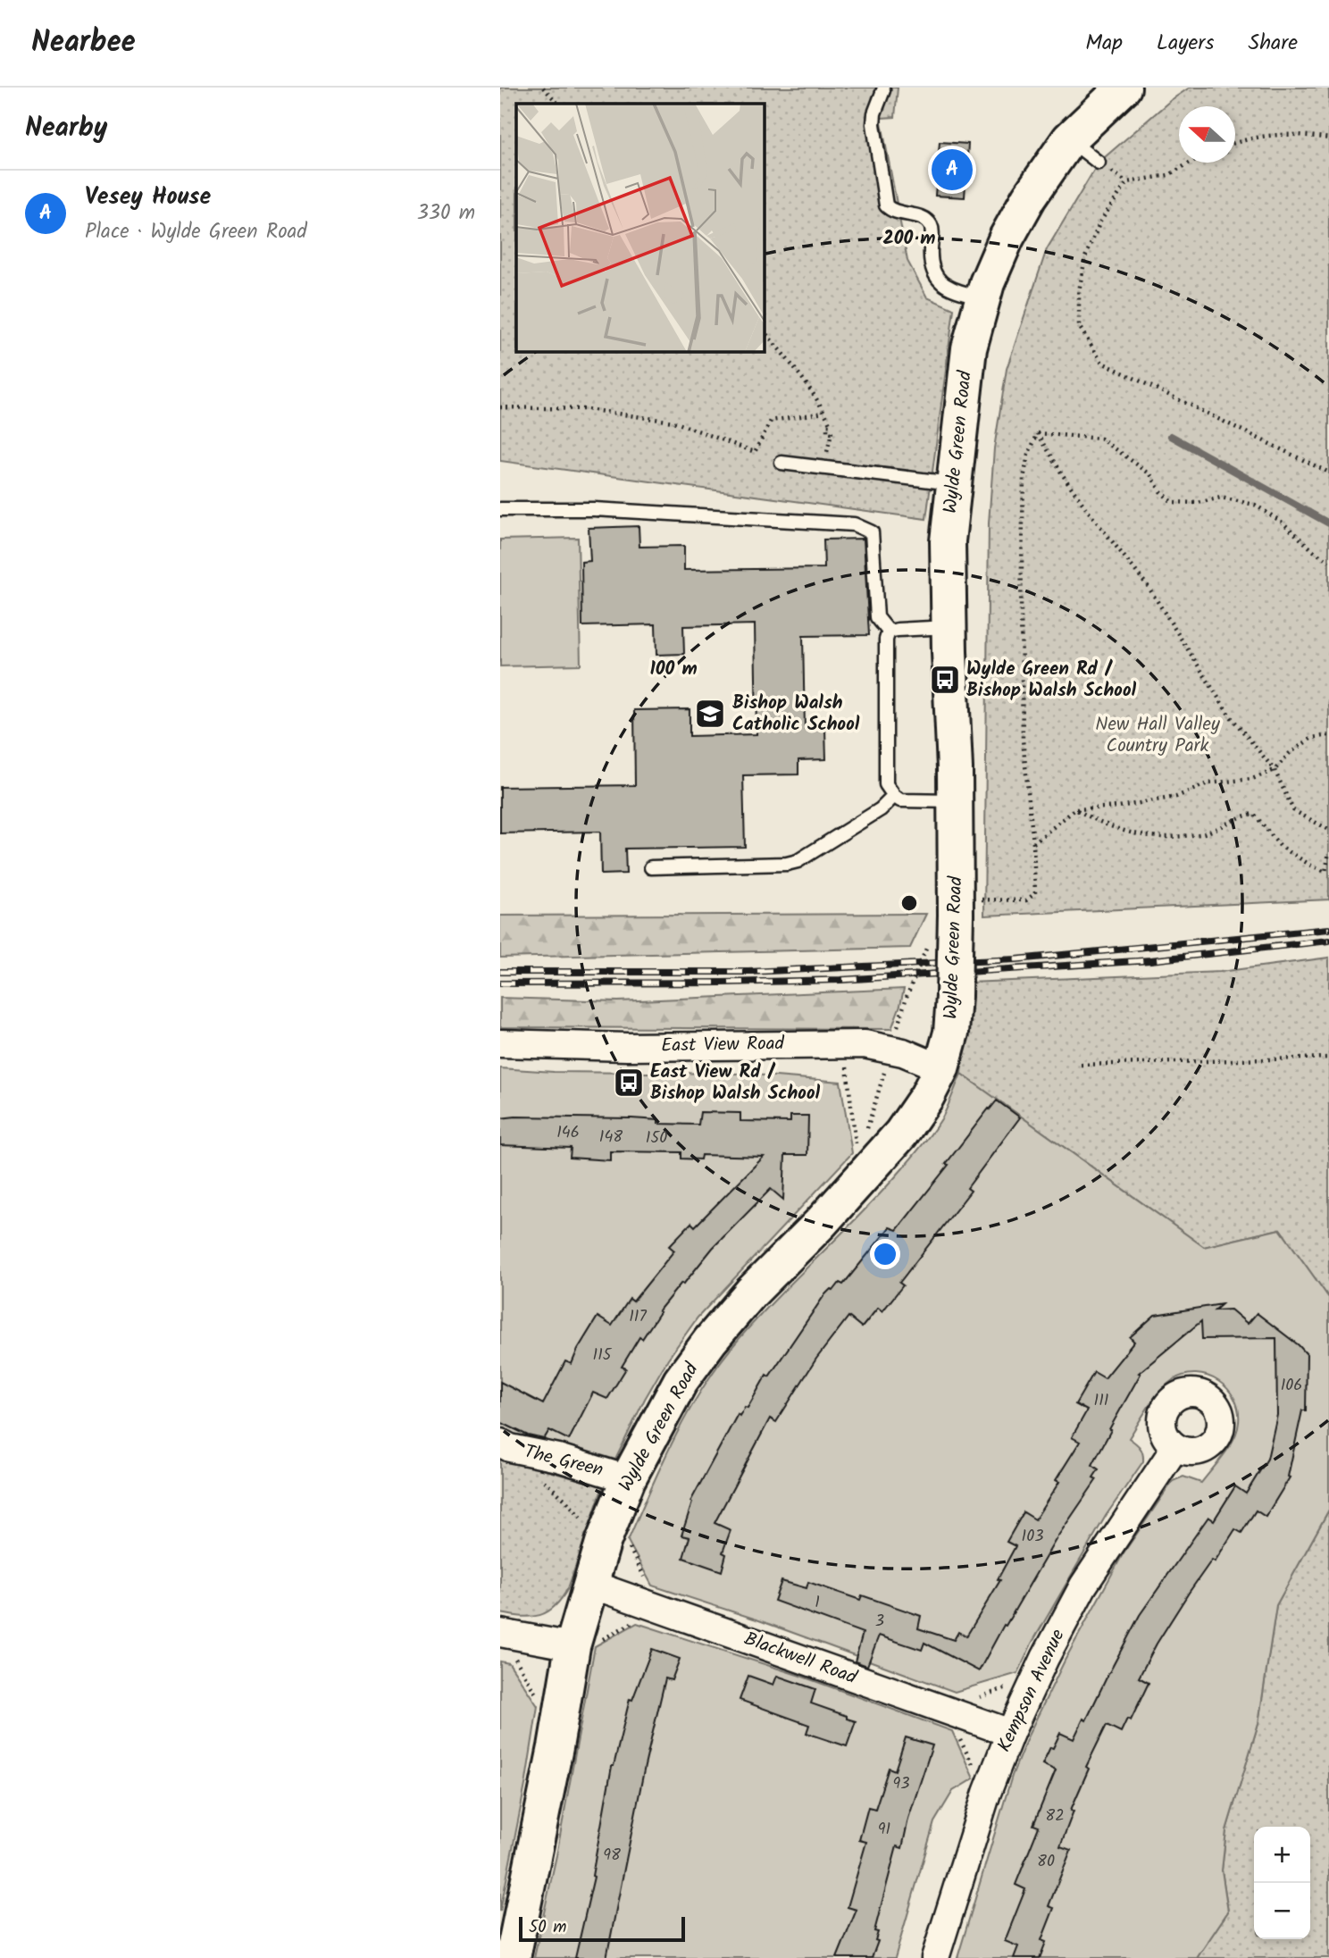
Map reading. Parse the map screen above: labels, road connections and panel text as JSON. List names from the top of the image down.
{
  "streets": {
    "street": [
      "Wylde Green Road",
      "East View Road",
      "The Green",
      "Blackwell Road",
      "Kempson Avenue"
    ]
  },
  "crossings": [
    ["Wylde Green Road", "East View Road"],
    ["Wylde Green Road", "The Green"],
    ["Wylde Green Road", "Blackwell Road"],
    ["Blackwell Road", "Kempson Avenue"]
  ],
  "parks": ["New Hall Valley Country Park"],
  "places": {
    "bus stop": ["Wylde Green Rd / Bishop Walsh School", "East View Rd / Bishop Walsh School"],
    "school or university": ["Bishop Walsh Catholic School"]
  },
  "house_numbers": [
    "146",
    "148",
    "150",
    "117",
    "115",
    "106",
    "111",
    "103",
    "1",
    "3",
    "93",
    "82",
    "91",
    "98",
    "80"
  ],
  "scale_bar": "50 m",
  "north": "left",
  "page": {
    "header": "Nearbee",
    "nav": ["Map", "Layers", "Share"],
    "heading": "Nearby",
    "pins": "A",
    "list": [
      {
        "mark": "A",
        "name": "Vesey House",
        "note": "Place · Wylde Green Road",
        "value": "330 m"
      }
    ],
    "map_buttons": ["+", "−"],
    "scale": "50 m"
  },
  "rings": ["200 m", "100 m"]
}
